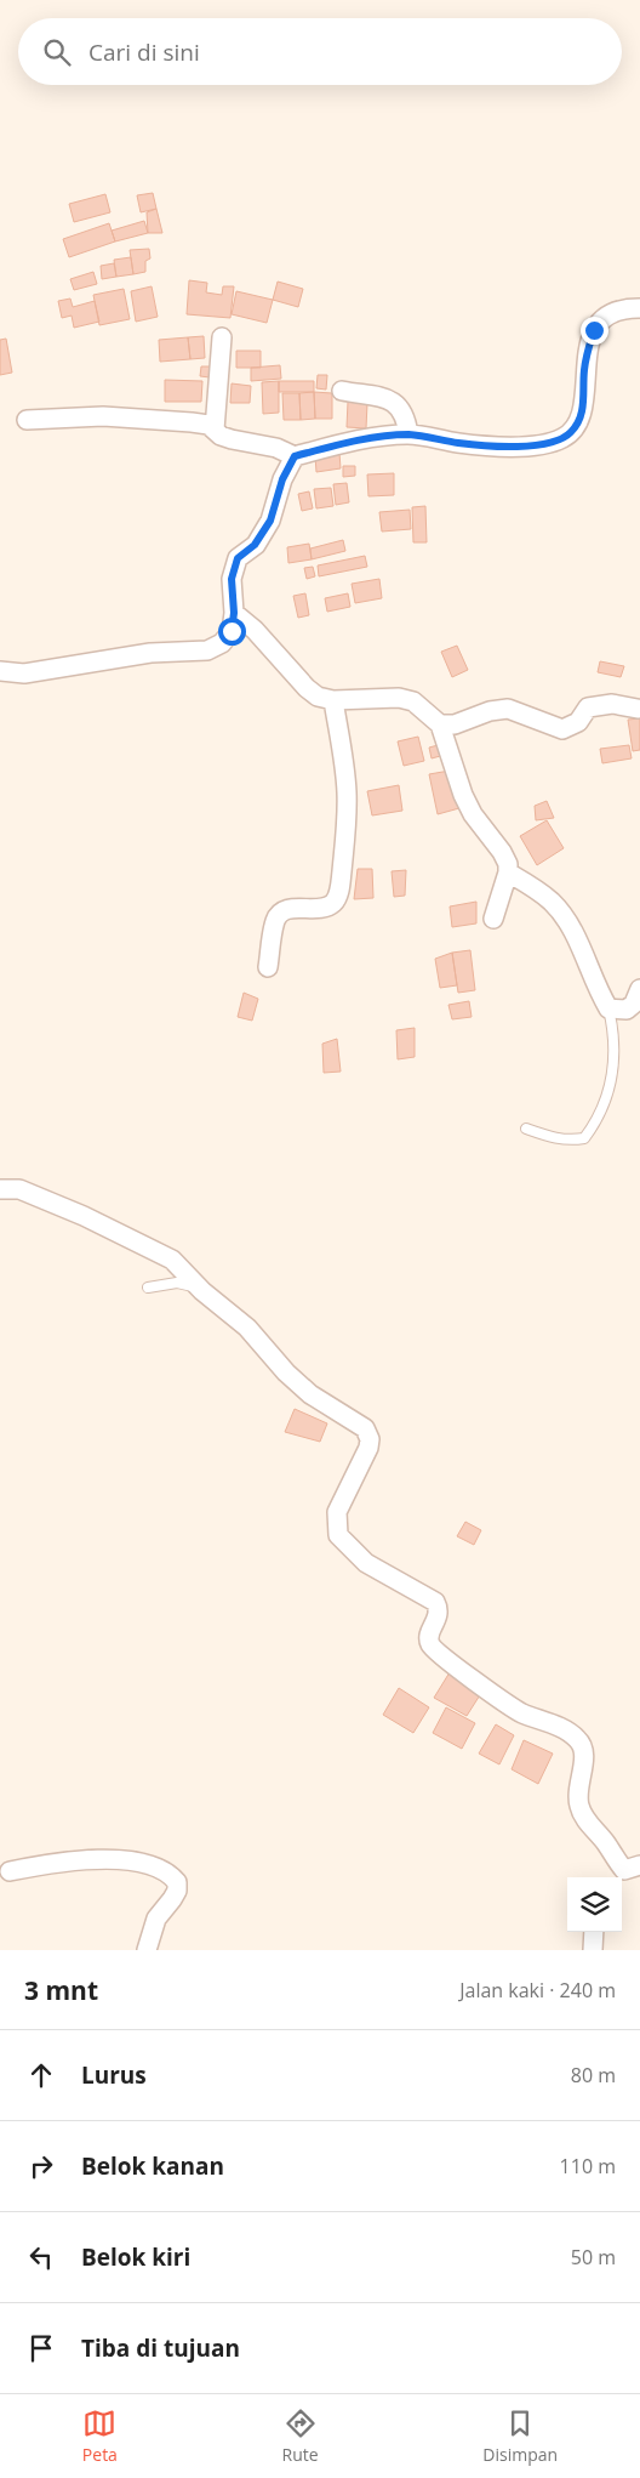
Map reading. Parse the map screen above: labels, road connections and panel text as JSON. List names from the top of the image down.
{
  "page": {
    "search": "Cari di sini",
    "heading": ["3 mnt", "Jalan kaki · 240 m"],
    "list": [
      ["Lurus", "80 m"],
      ["Belok kanan", "110 m"],
      ["Belok kiri", "50 m"],
      "Tiba di tujuan"
    ],
    "nav": ["Peta", "Rute", "Disimpan"]
  }
}
